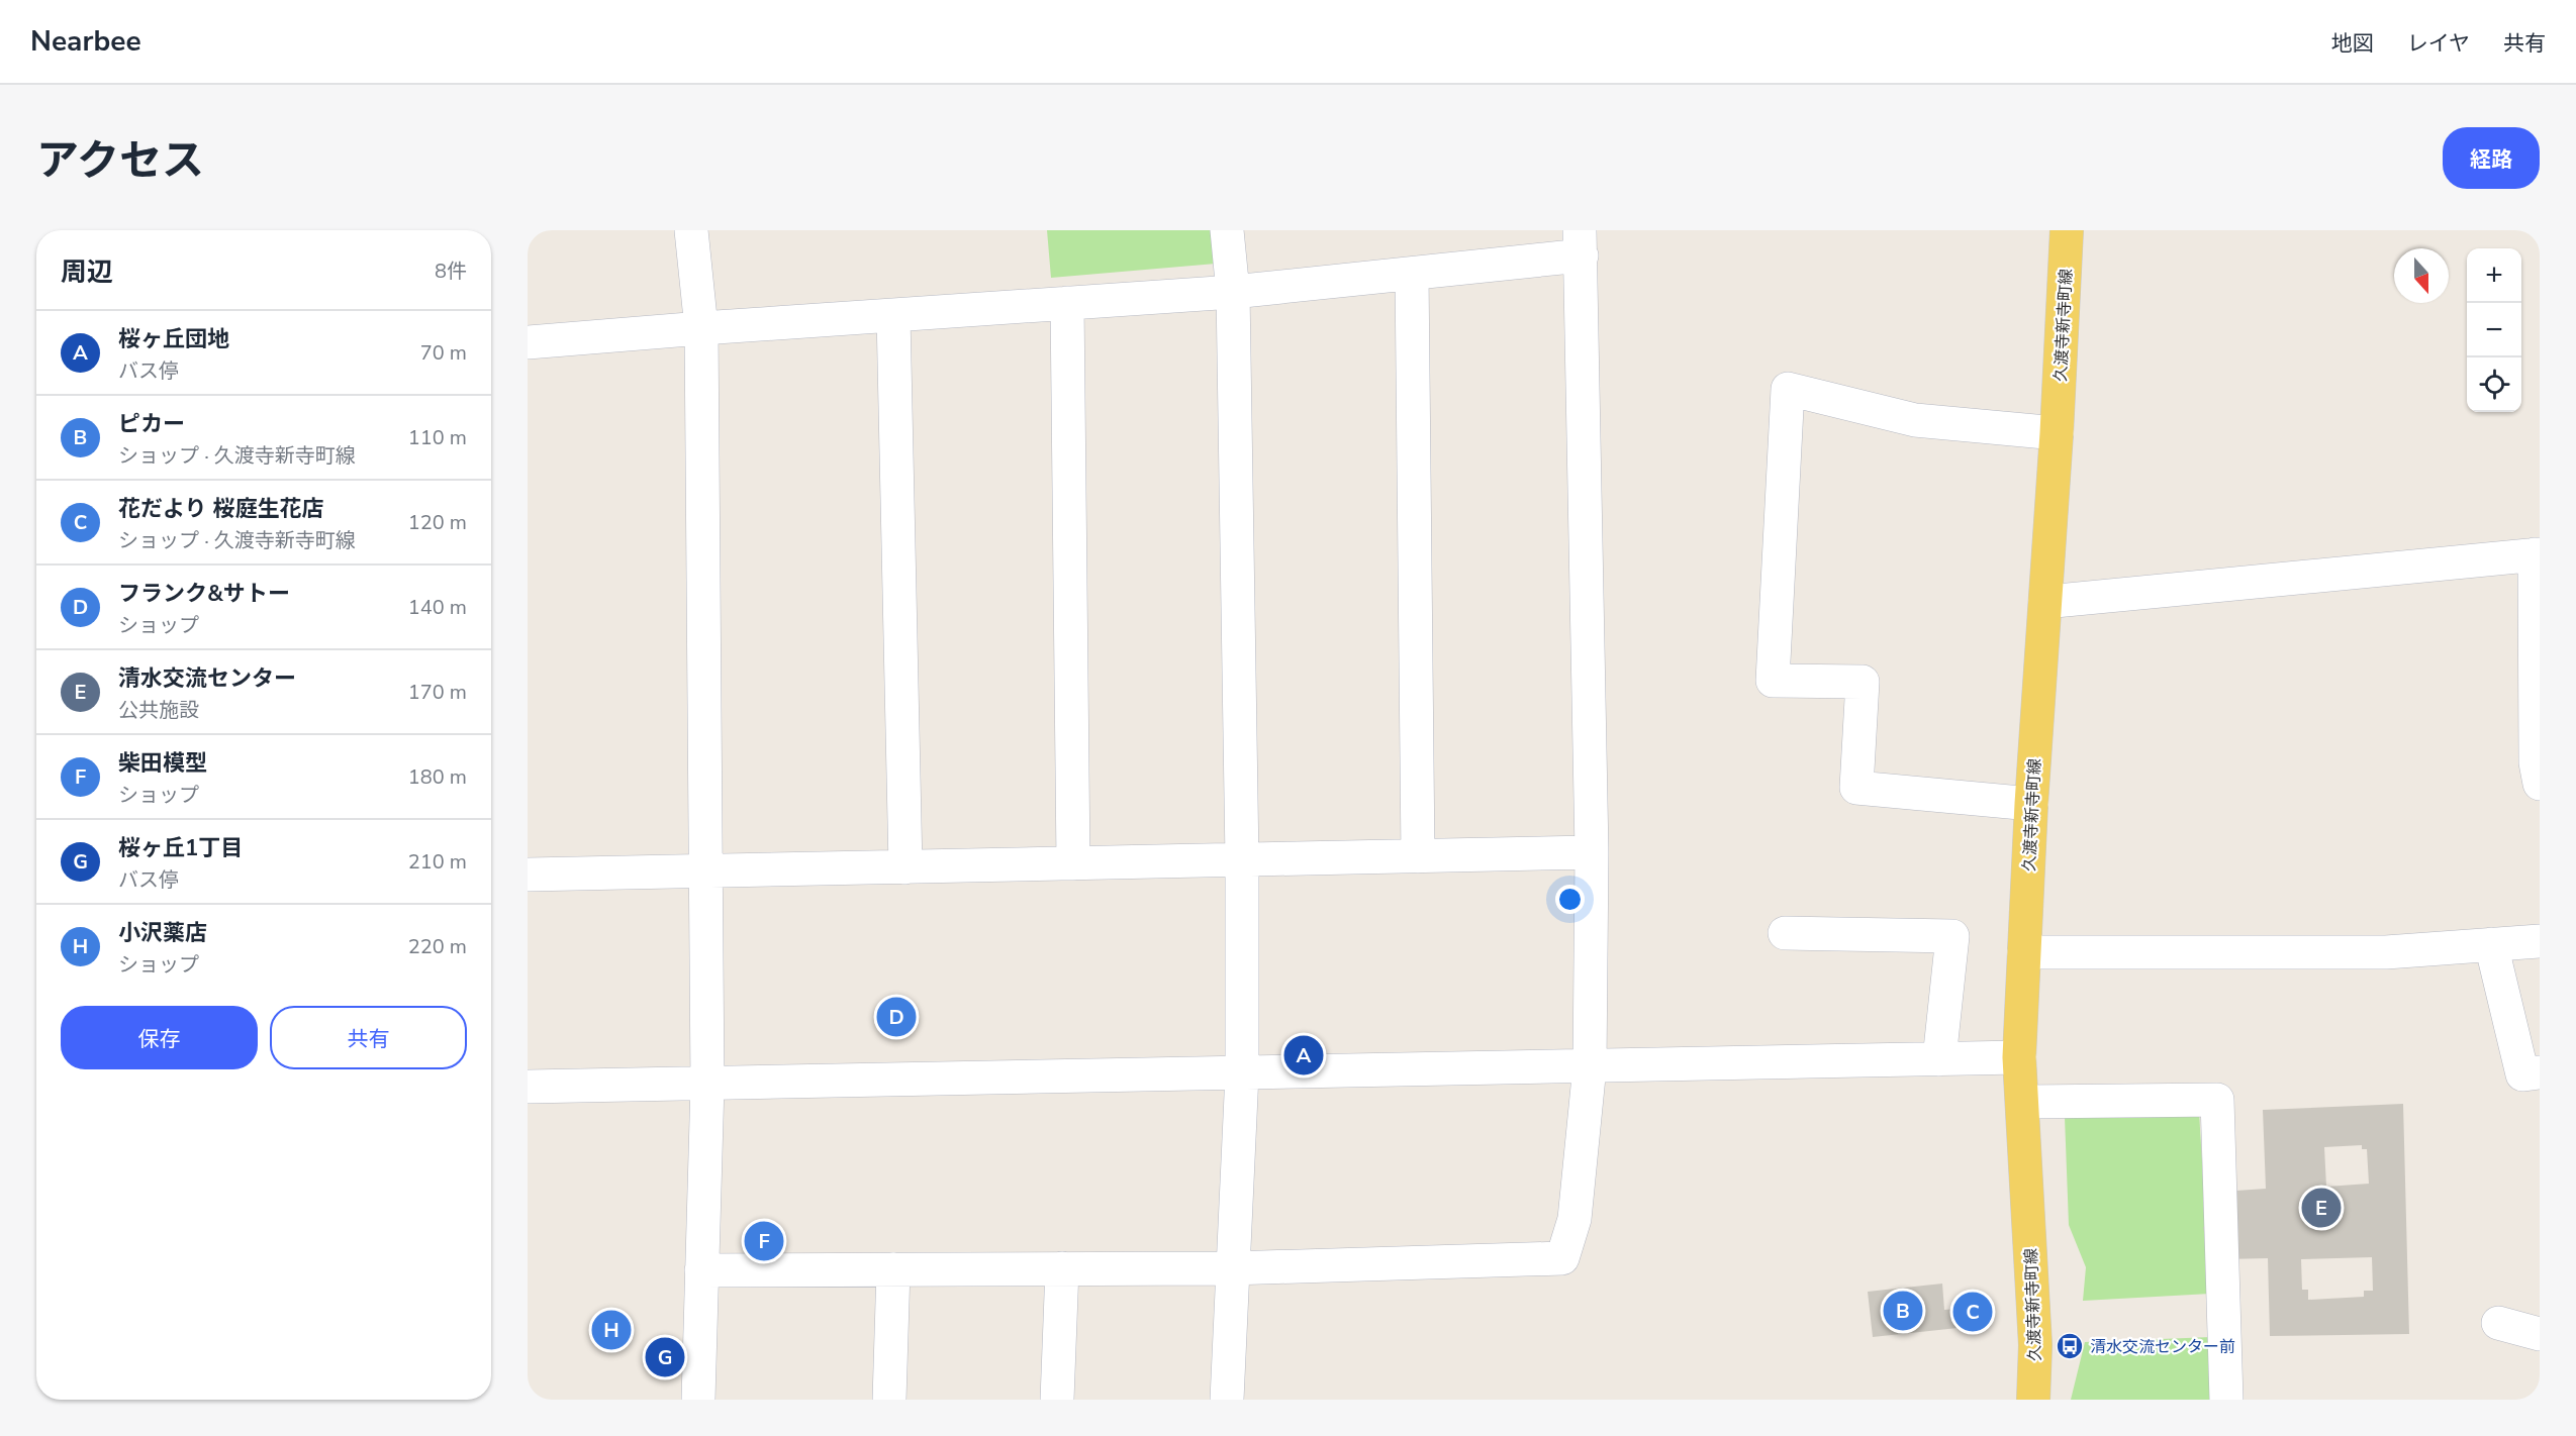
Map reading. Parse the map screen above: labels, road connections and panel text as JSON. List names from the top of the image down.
{
  "streets": {
    "main road": ["久渡寺新寺町線"]
  },
  "places": {
    "bus stop": ["清水交流センター前"]
  },
  "north": "bottom",
  "page": {
    "header": "Nearbee",
    "nav": ["地図", "レイヤ", "共有"],
    "title": "アクセス",
    "buttons": [
      "経路",
      ["保存", "共有"]
    ],
    "heading": ["周辺", "8件"],
    "map_buttons": ["+", "−"],
    "list": [
      {
        "mark": "A",
        "name": "桜ヶ丘団地",
        "note": "バス停",
        "value": "70 m"
      },
      {
        "mark": "B",
        "name": "ピカー",
        "note": "ショップ · 久渡寺新寺町線",
        "value": "110 m"
      },
      {
        "mark": "C",
        "name": "花だより 桜庭生花店",
        "note": "ショップ · 久渡寺新寺町線",
        "value": "120 m"
      },
      {
        "mark": "D",
        "name": "フランク&サトー",
        "note": "ショップ",
        "value": "140 m"
      },
      {
        "mark": "E",
        "name": "清水交流センター",
        "note": "公共施設",
        "value": "170 m"
      },
      {
        "mark": "F",
        "name": "柴田模型",
        "note": "ショップ",
        "value": "180 m"
      },
      {
        "mark": "G",
        "name": "桜ヶ丘1丁目",
        "note": "バス停",
        "value": "210 m"
      },
      {
        "mark": "H",
        "name": "小沢薬店",
        "note": "ショップ",
        "value": "220 m"
      }
    ],
    "pins": [
      "D",
      "A",
      "E",
      "F",
      "B",
      "C",
      "H",
      "G"
    ]
  }
}
